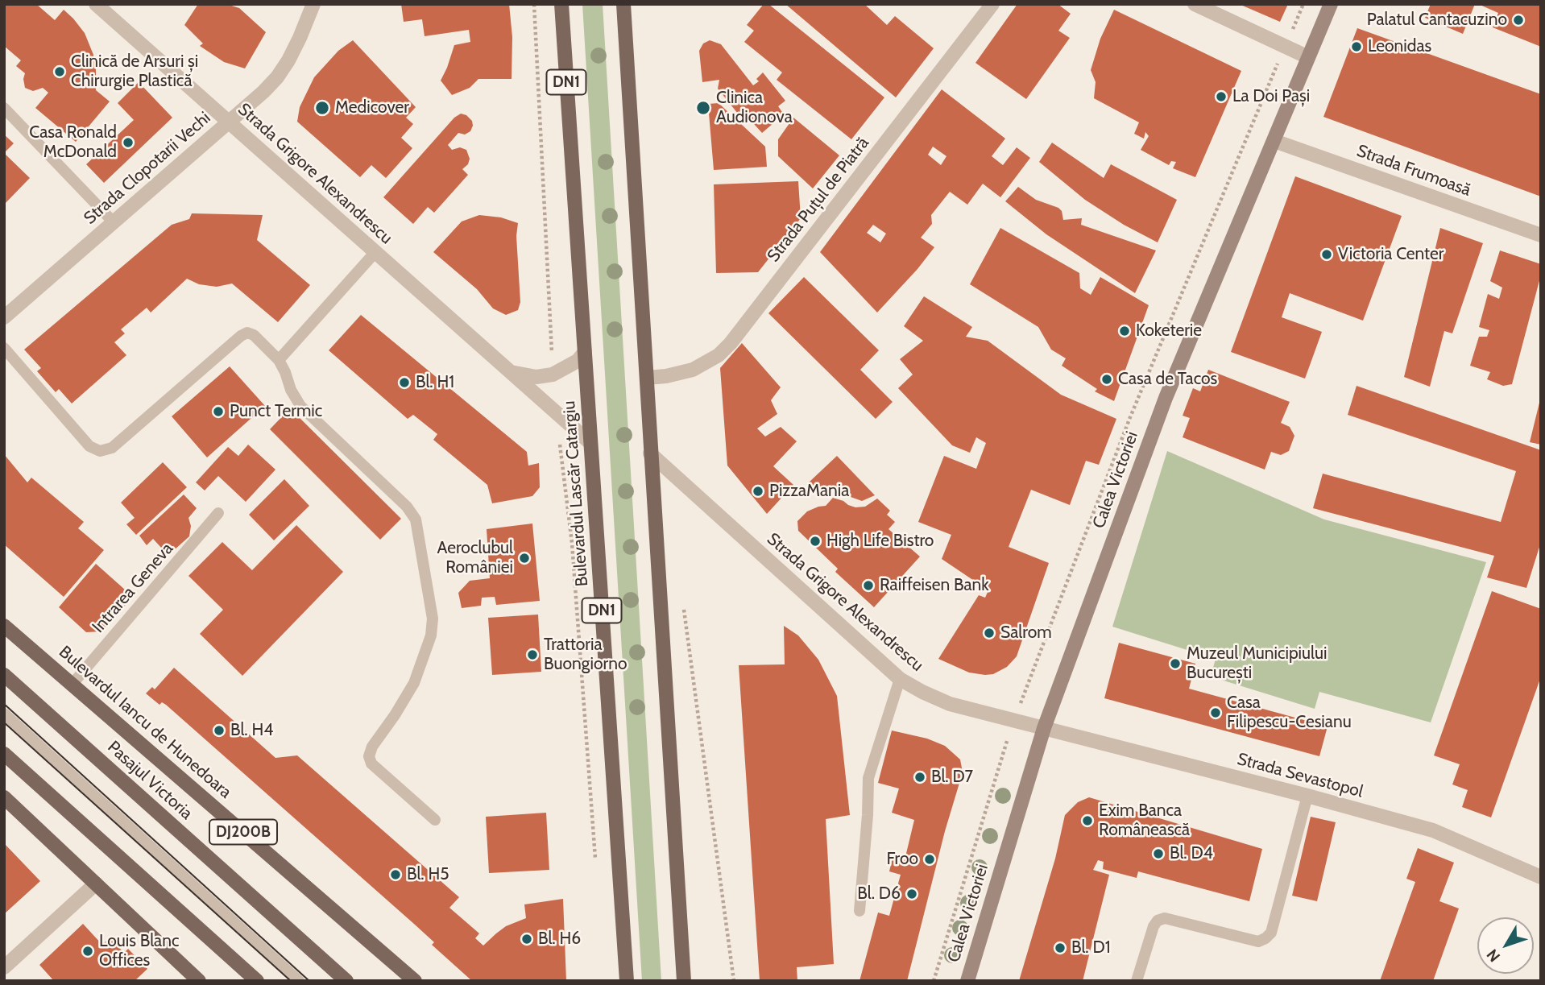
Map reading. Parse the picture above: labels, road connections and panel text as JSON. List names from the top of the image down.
{
  "streets": {
    "main road": [
      "DN1",
      "Calea Victoriei",
      "Bulevardul Lascăr Catargiu",
      "Bulevardul Iancu de Hunedoara",
      "Pasajul Victoria",
      "DJ200B"
    ],
    "street": [
      "Strada Clopotarii Vechi",
      "Strada Frumoasă",
      "Strada Grigore Alexandrescu",
      "Strada Puțul de Piatră",
      "Strada Sevastopol"
    ],
    "lane": ["Intrarea Geneva"]
  },
  "crossings": [
    ["Strada Clopotarii Vechi", "Strada Grigore Alexandrescu"],
    ["Strada Frumoasă", "Calea Victoriei"],
    ["Strada Grigore Alexandrescu", "Calea Victoriei"],
    ["Strada Grigore Alexandrescu", "Bulevardul Lascăr Catargiu"],
    ["Strada Grigore Alexandrescu", "Strada Sevastopol"],
    ["Calea Victoriei", "Strada Sevastopol"],
    ["Intrarea Geneva", "Bulevardul Iancu de Hunedoara"]
  ],
  "places": [
    "Palatul Cantacuzino",
    "Leonidas",
    "Clinică de Arsuri și Chirurgie Plastică",
    "La Doi Pași",
    "Medicover",
    "Clinica Audionova",
    "Casa Ronald McDonald",
    "Victoria Center",
    "Koketerie",
    "Casa de Tacos",
    "Bl. H1",
    "Punct Termic",
    "PizzaMania",
    "High Life Bistro",
    "Aeroclubul României",
    "Raiffeisen Bank",
    "Salrom",
    "Trattoria Buongiorno",
    "Muzeul Municipiului București",
    "Casa Filipescu-Cesianu",
    "Bl. H4",
    "Bl. D7",
    "Exim Banca Românească",
    "Bl. D4",
    "Froo",
    "Bl. H5",
    "Bl. D6",
    "Bl. H6",
    "Bl. D1",
    "Louis Blanc Offices"
  ],
  "north": "bottom left"
}
